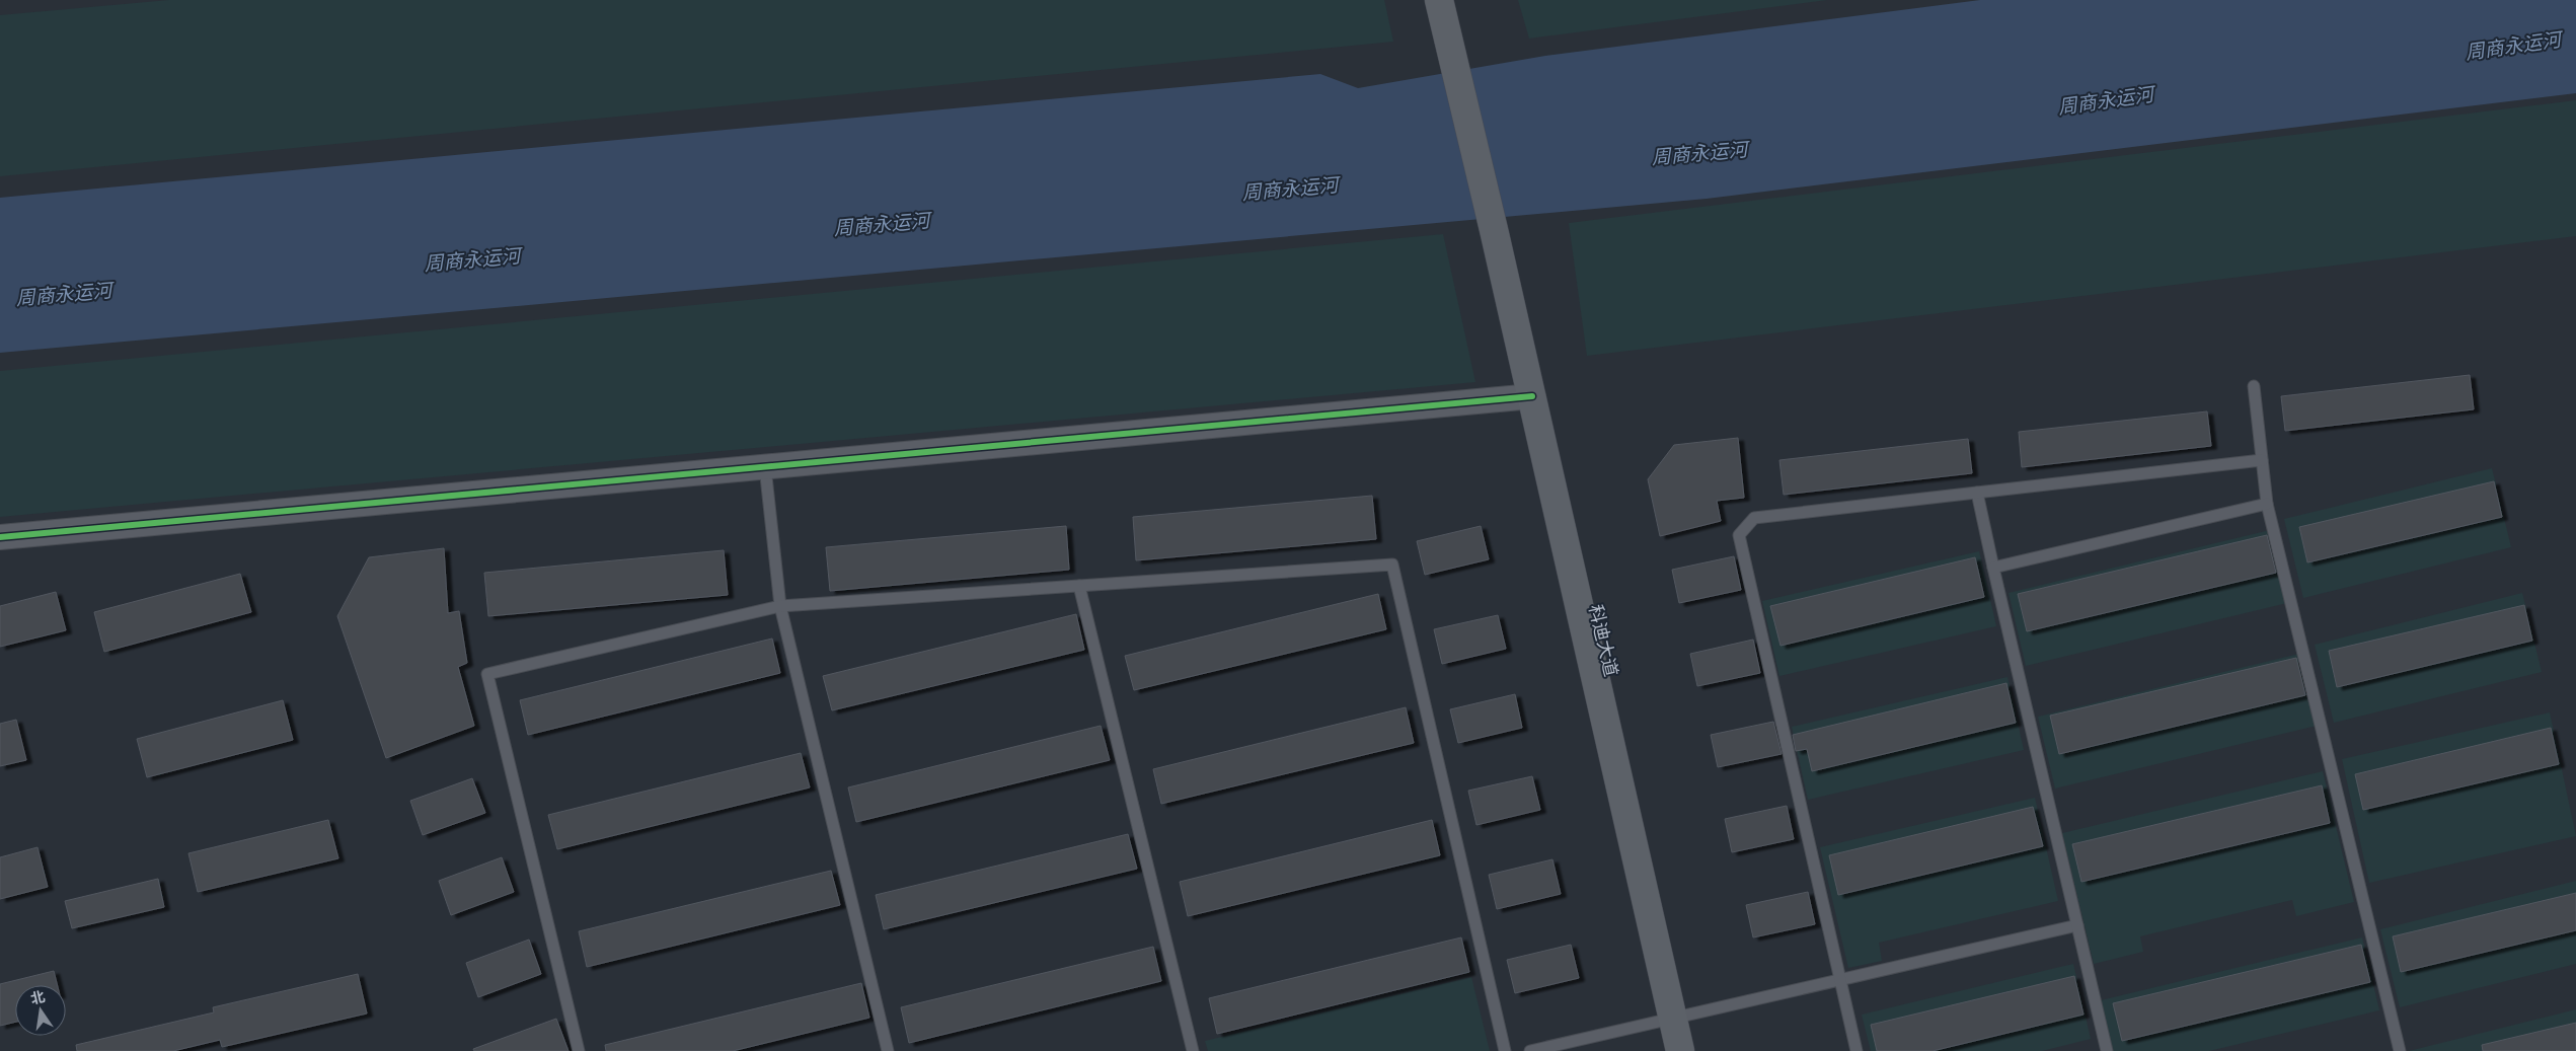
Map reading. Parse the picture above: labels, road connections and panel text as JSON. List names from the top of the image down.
{
  "streets": {
    "main road": ["科迪大道"]
  },
  "water": ["周商永运河"],
  "north": "top"
}
